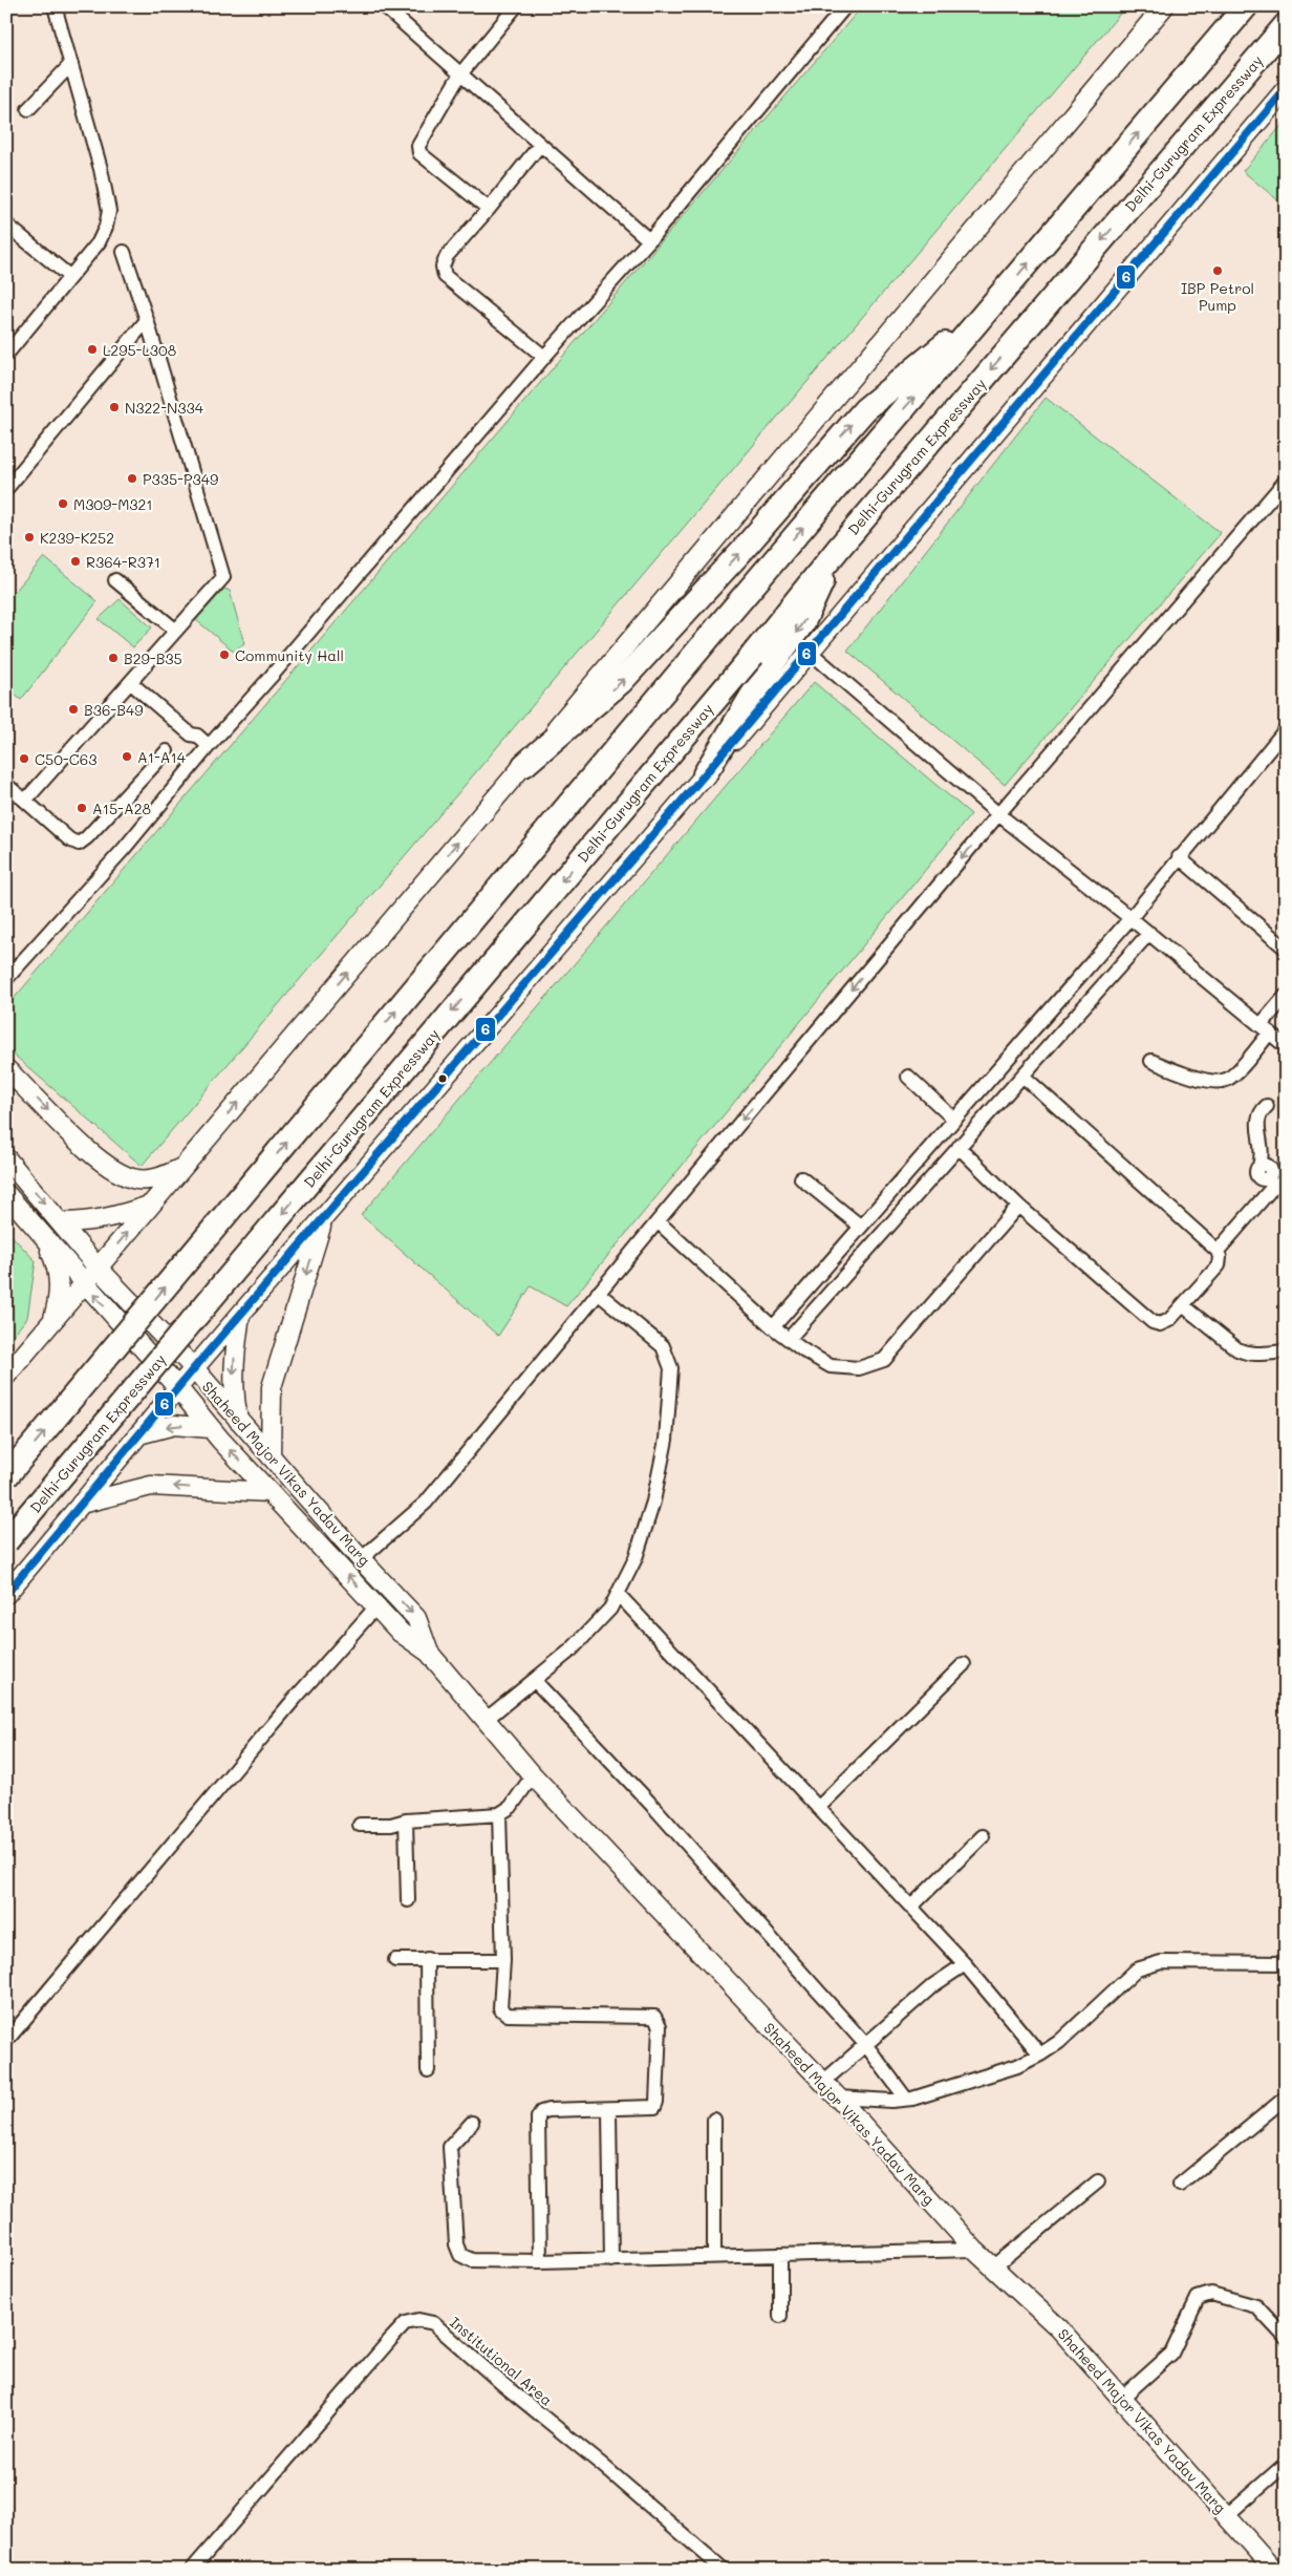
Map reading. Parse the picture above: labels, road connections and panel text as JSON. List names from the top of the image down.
{
  "streets": {
    "highway": ["Delhi-Gurugram Expressway"],
    "main road": ["Shaheed Major Vikas Yadav Marg"],
    "street": ["Institutional Area"]
  },
  "places": [
    "IBP Petrol Pump",
    "L295-L308",
    "N322-N334",
    "P335-P349",
    "M309-M321",
    "K239-K252",
    "R364-R371",
    "Community Hall",
    "B29-B35",
    "B36-B49",
    "A1-A14",
    "C50-C63",
    "A15-A28"
  ],
  "lines": ["transit line 6"]
}
